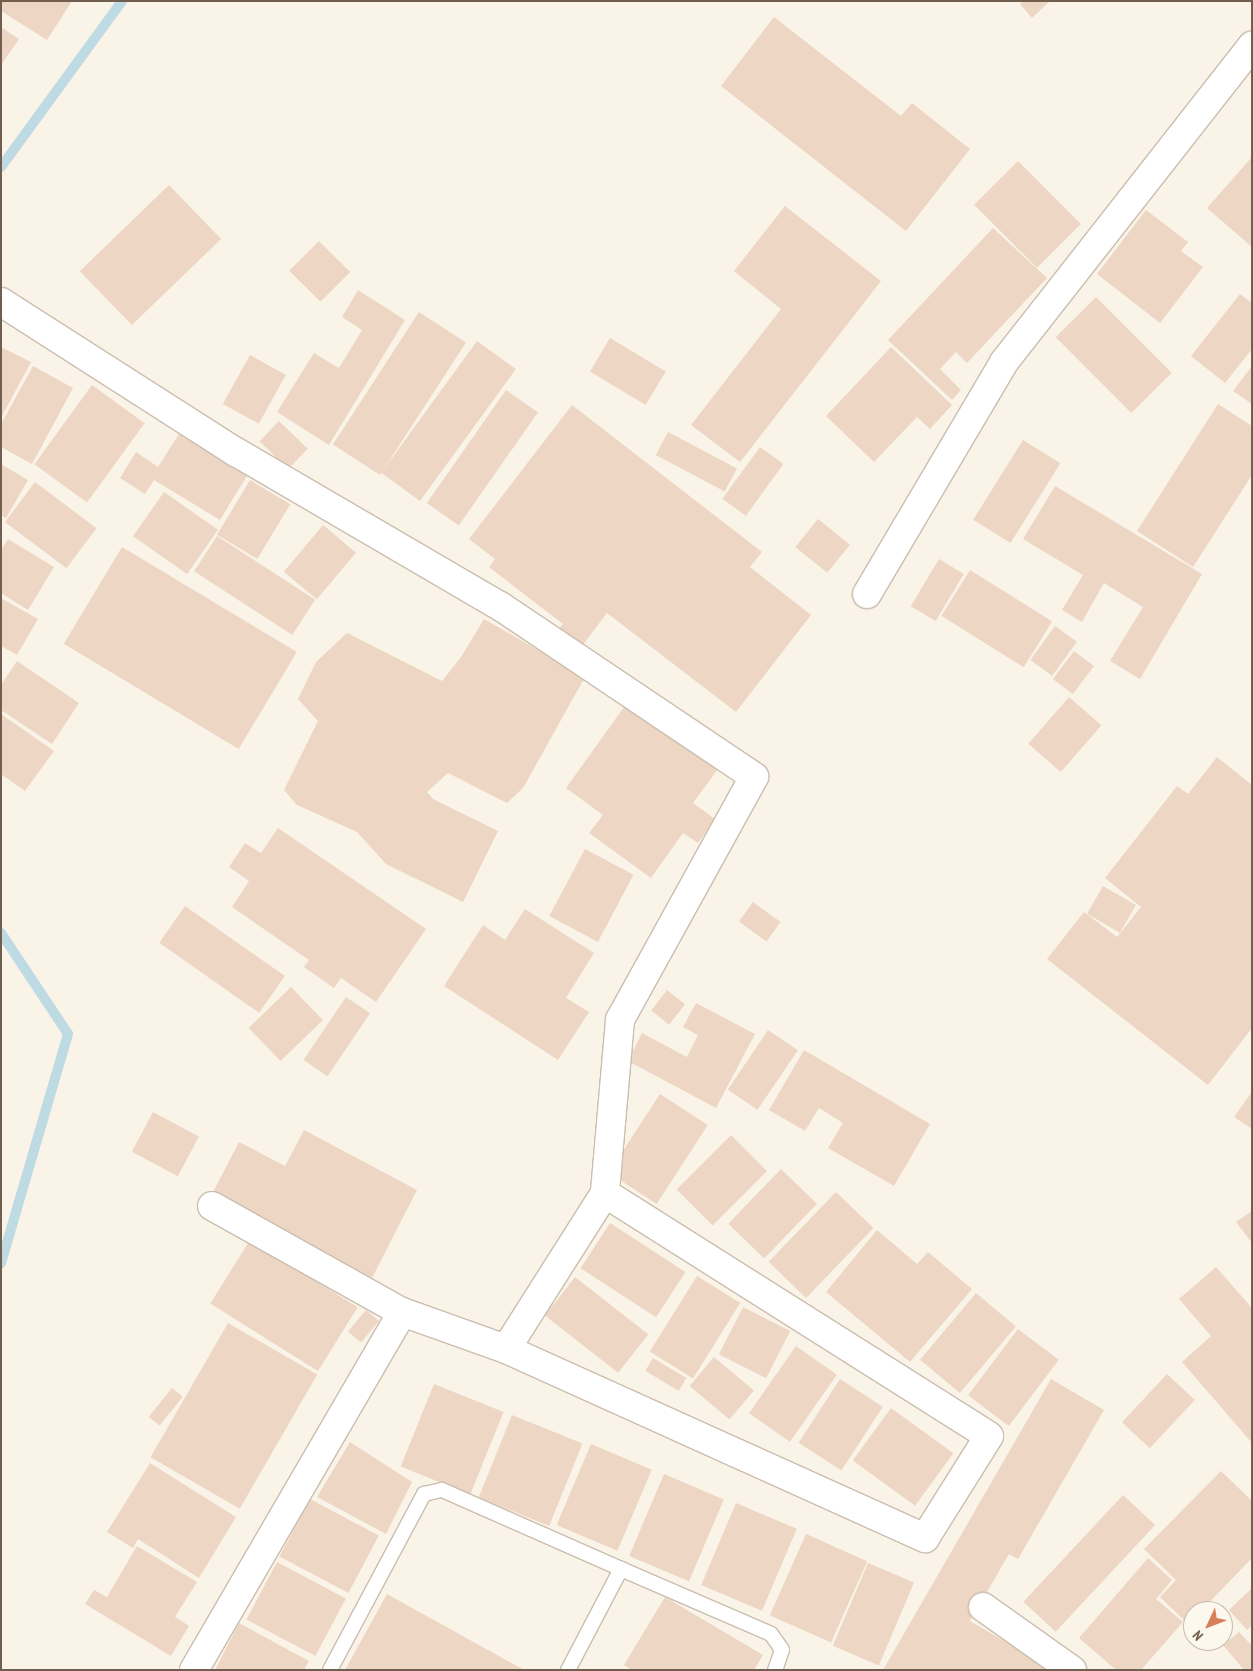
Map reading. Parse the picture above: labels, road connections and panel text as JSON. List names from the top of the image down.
{
  "north": "bottom left"
}
